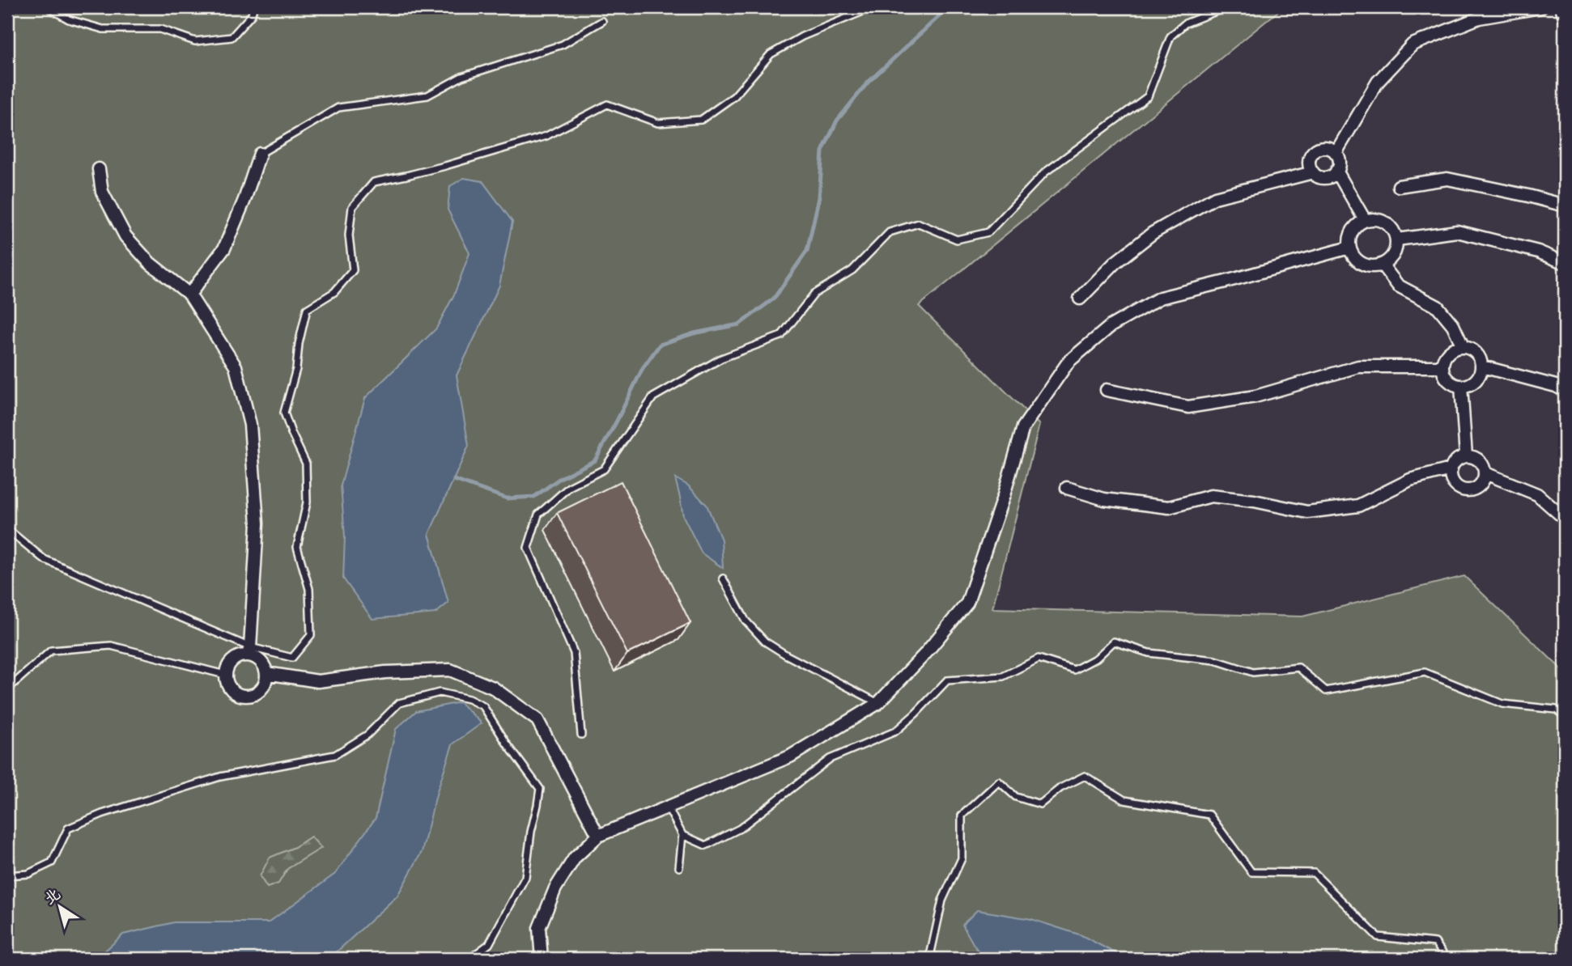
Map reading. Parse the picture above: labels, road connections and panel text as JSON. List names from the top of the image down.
{
  "north": "top left"
}
